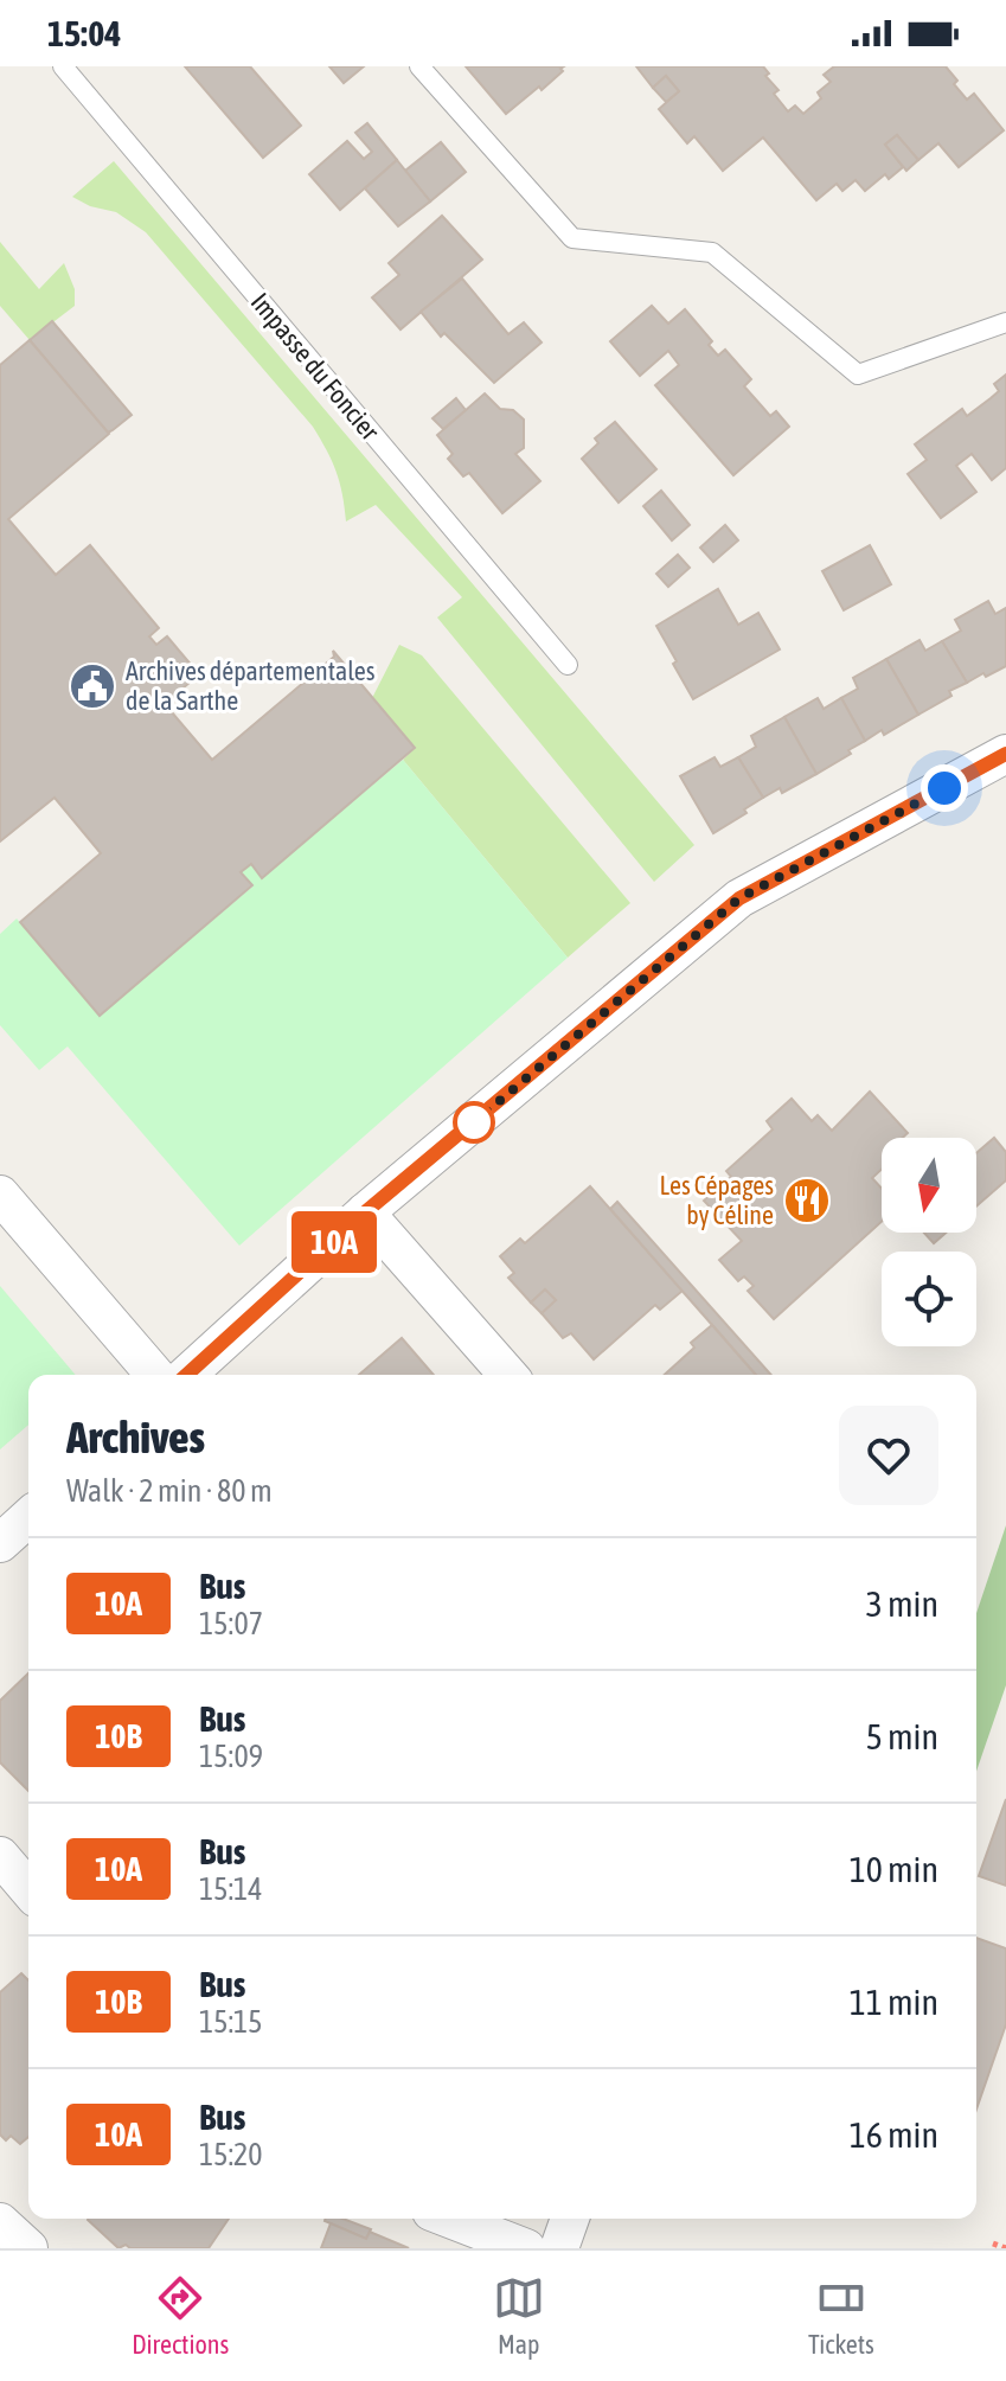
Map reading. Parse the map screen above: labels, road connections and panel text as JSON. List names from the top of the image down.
{
  "streets": {
    "lane": ["Impasse du Foncier"]
  },
  "places": {
    "public building": ["Archives départementales de la Sarthe"],
    "restaurant": ["Les Cépages by Céline"]
  },
  "lines": ["bus line 10A"],
  "north": "bottom",
  "page": {
    "status": "15:04",
    "on_map": "10A",
    "heading": ["Archives", "Walk · 2 min · 80 m"],
    "list": [
      {
        "mark": "10A",
        "name": "Bus",
        "note": "15:07",
        "value": "3 min"
      },
      {
        "mark": "10B",
        "name": "Bus",
        "note": "15:09",
        "value": "5 min"
      },
      {
        "mark": "10A",
        "name": "Bus",
        "note": "15:14",
        "value": "10 min"
      },
      {
        "mark": "10B",
        "name": "Bus",
        "note": "15:15",
        "value": "11 min"
      },
      {
        "mark": "10A",
        "name": "Bus",
        "note": "15:20",
        "value": "16 min"
      }
    ],
    "tabs": ["Directions", "Map", "Tickets"]
  }
}
